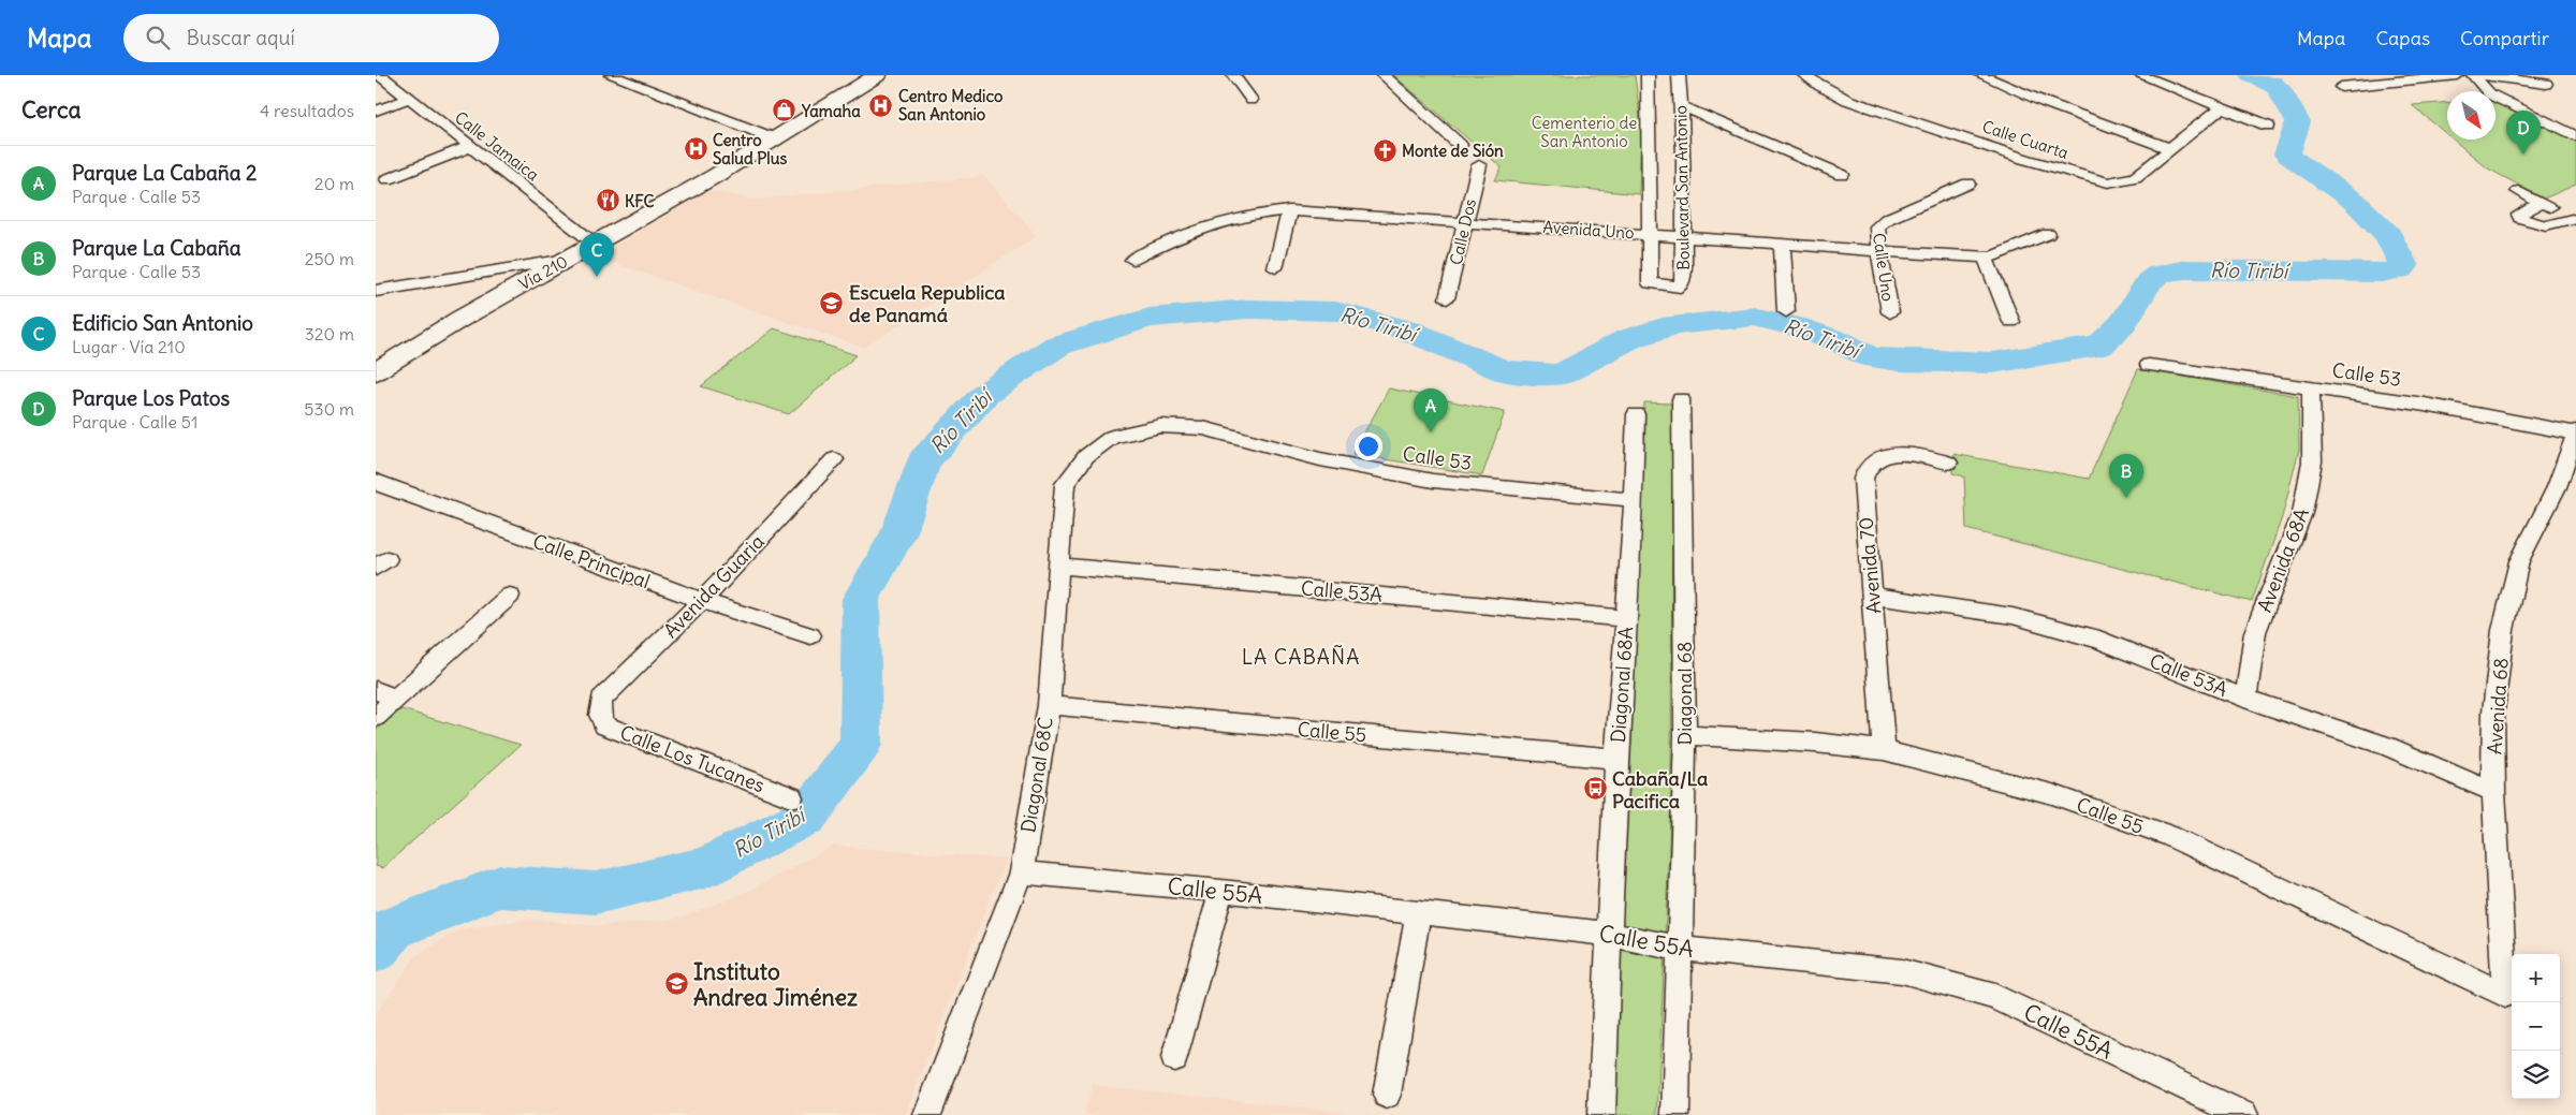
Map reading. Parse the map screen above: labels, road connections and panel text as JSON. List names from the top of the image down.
{
  "streets": {
    "main road": ["Vía 210"],
    "street": [
      "Calle Cuarta",
      "Calle Jamaica",
      "Boulevard San Antonio",
      "Avenida Uno",
      "Calle Dos",
      "Calle Uno",
      "Calle 53",
      "Avenida 68A",
      "Calle Principal",
      "Avenida 70",
      "Avenida Guaria",
      "Calle 53A",
      "Diagonal 68A",
      "Diagonal 68",
      "Avenida 68",
      "Calle 55",
      "Calle Los Tucanes",
      "Diagonal 68C",
      "Calle 55A"
    ]
  },
  "crossings": [
    ["Calle Jamaica", "Vía 210"],
    ["Boulevard San Antonio", "Avenida Uno"],
    ["Avenida Uno", "Calle Dos"],
    ["Avenida Uno", "Calle Uno"],
    ["Calle 53", "Avenida 68A"],
    ["Calle 53", "Diagonal 68A"],
    ["Calle 53", "Avenida 68"],
    ["Calle 53", "Diagonal 68C"],
    ["Avenida 68A", "Calle 53A"],
    ["Calle Principal", "Avenida Guaria"],
    ["Avenida 70", "Calle 53A"],
    ["Avenida 70", "Calle 55"],
    ["Avenida Guaria", "Calle Los Tucanes"],
    ["Calle 53A", "Diagonal 68A"],
    ["Calle 53A", "Avenida 68"],
    ["Calle 53A", "Diagonal 68C"],
    ["Diagonal 68A", "Calle 55"],
    ["Diagonal 68A", "Calle 55A"],
    ["Diagonal 68", "Calle 55"],
    ["Diagonal 68", "Calle 55A"],
    ["Avenida 68", "Calle 55"],
    ["Calle 55", "Diagonal 68C"],
    ["Diagonal 68C", "Calle 55A"]
  ],
  "districts": ["LA CABAÑA"],
  "water": ["Río Tiribí"],
  "parks": ["Cementerio de San Antonio"],
  "places": {
    "hospital": ["Centro Medico San Antonio", "Centro Salud Plus"],
    "shop": ["Yamaha"],
    "church": ["Monte de Sión"],
    "restaurant": ["KFC"],
    "school or university": ["Escuela Republica de Panamá", "Instituto Andrea Jiménez"],
    "bus stop": ["Cabaña/La Pacifica"]
  },
  "north": "bottom right",
  "page": {
    "header": "Mapa",
    "search": "Buscar aquí",
    "nav": ["Mapa", "Capas", "Compartir"],
    "heading": ["Cerca", "4 resultados"],
    "pins": [
      "D",
      "C",
      "A",
      "B"
    ],
    "list": [
      {
        "mark": "A",
        "name": "Parque La Cabaña 2",
        "note": "Parque · Calle 53",
        "value": "20 m"
      },
      {
        "mark": "B",
        "name": "Parque La Cabaña",
        "note": "Parque · Calle 53",
        "value": "250 m"
      },
      {
        "mark": "C",
        "name": "Edificio San Antonio",
        "note": "Lugar · Vía 210",
        "value": "320 m"
      },
      {
        "mark": "D",
        "name": "Parque Los Patos",
        "note": "Parque · Calle 51",
        "value": "530 m"
      }
    ],
    "map_buttons": ["+", "−"]
  }
}
